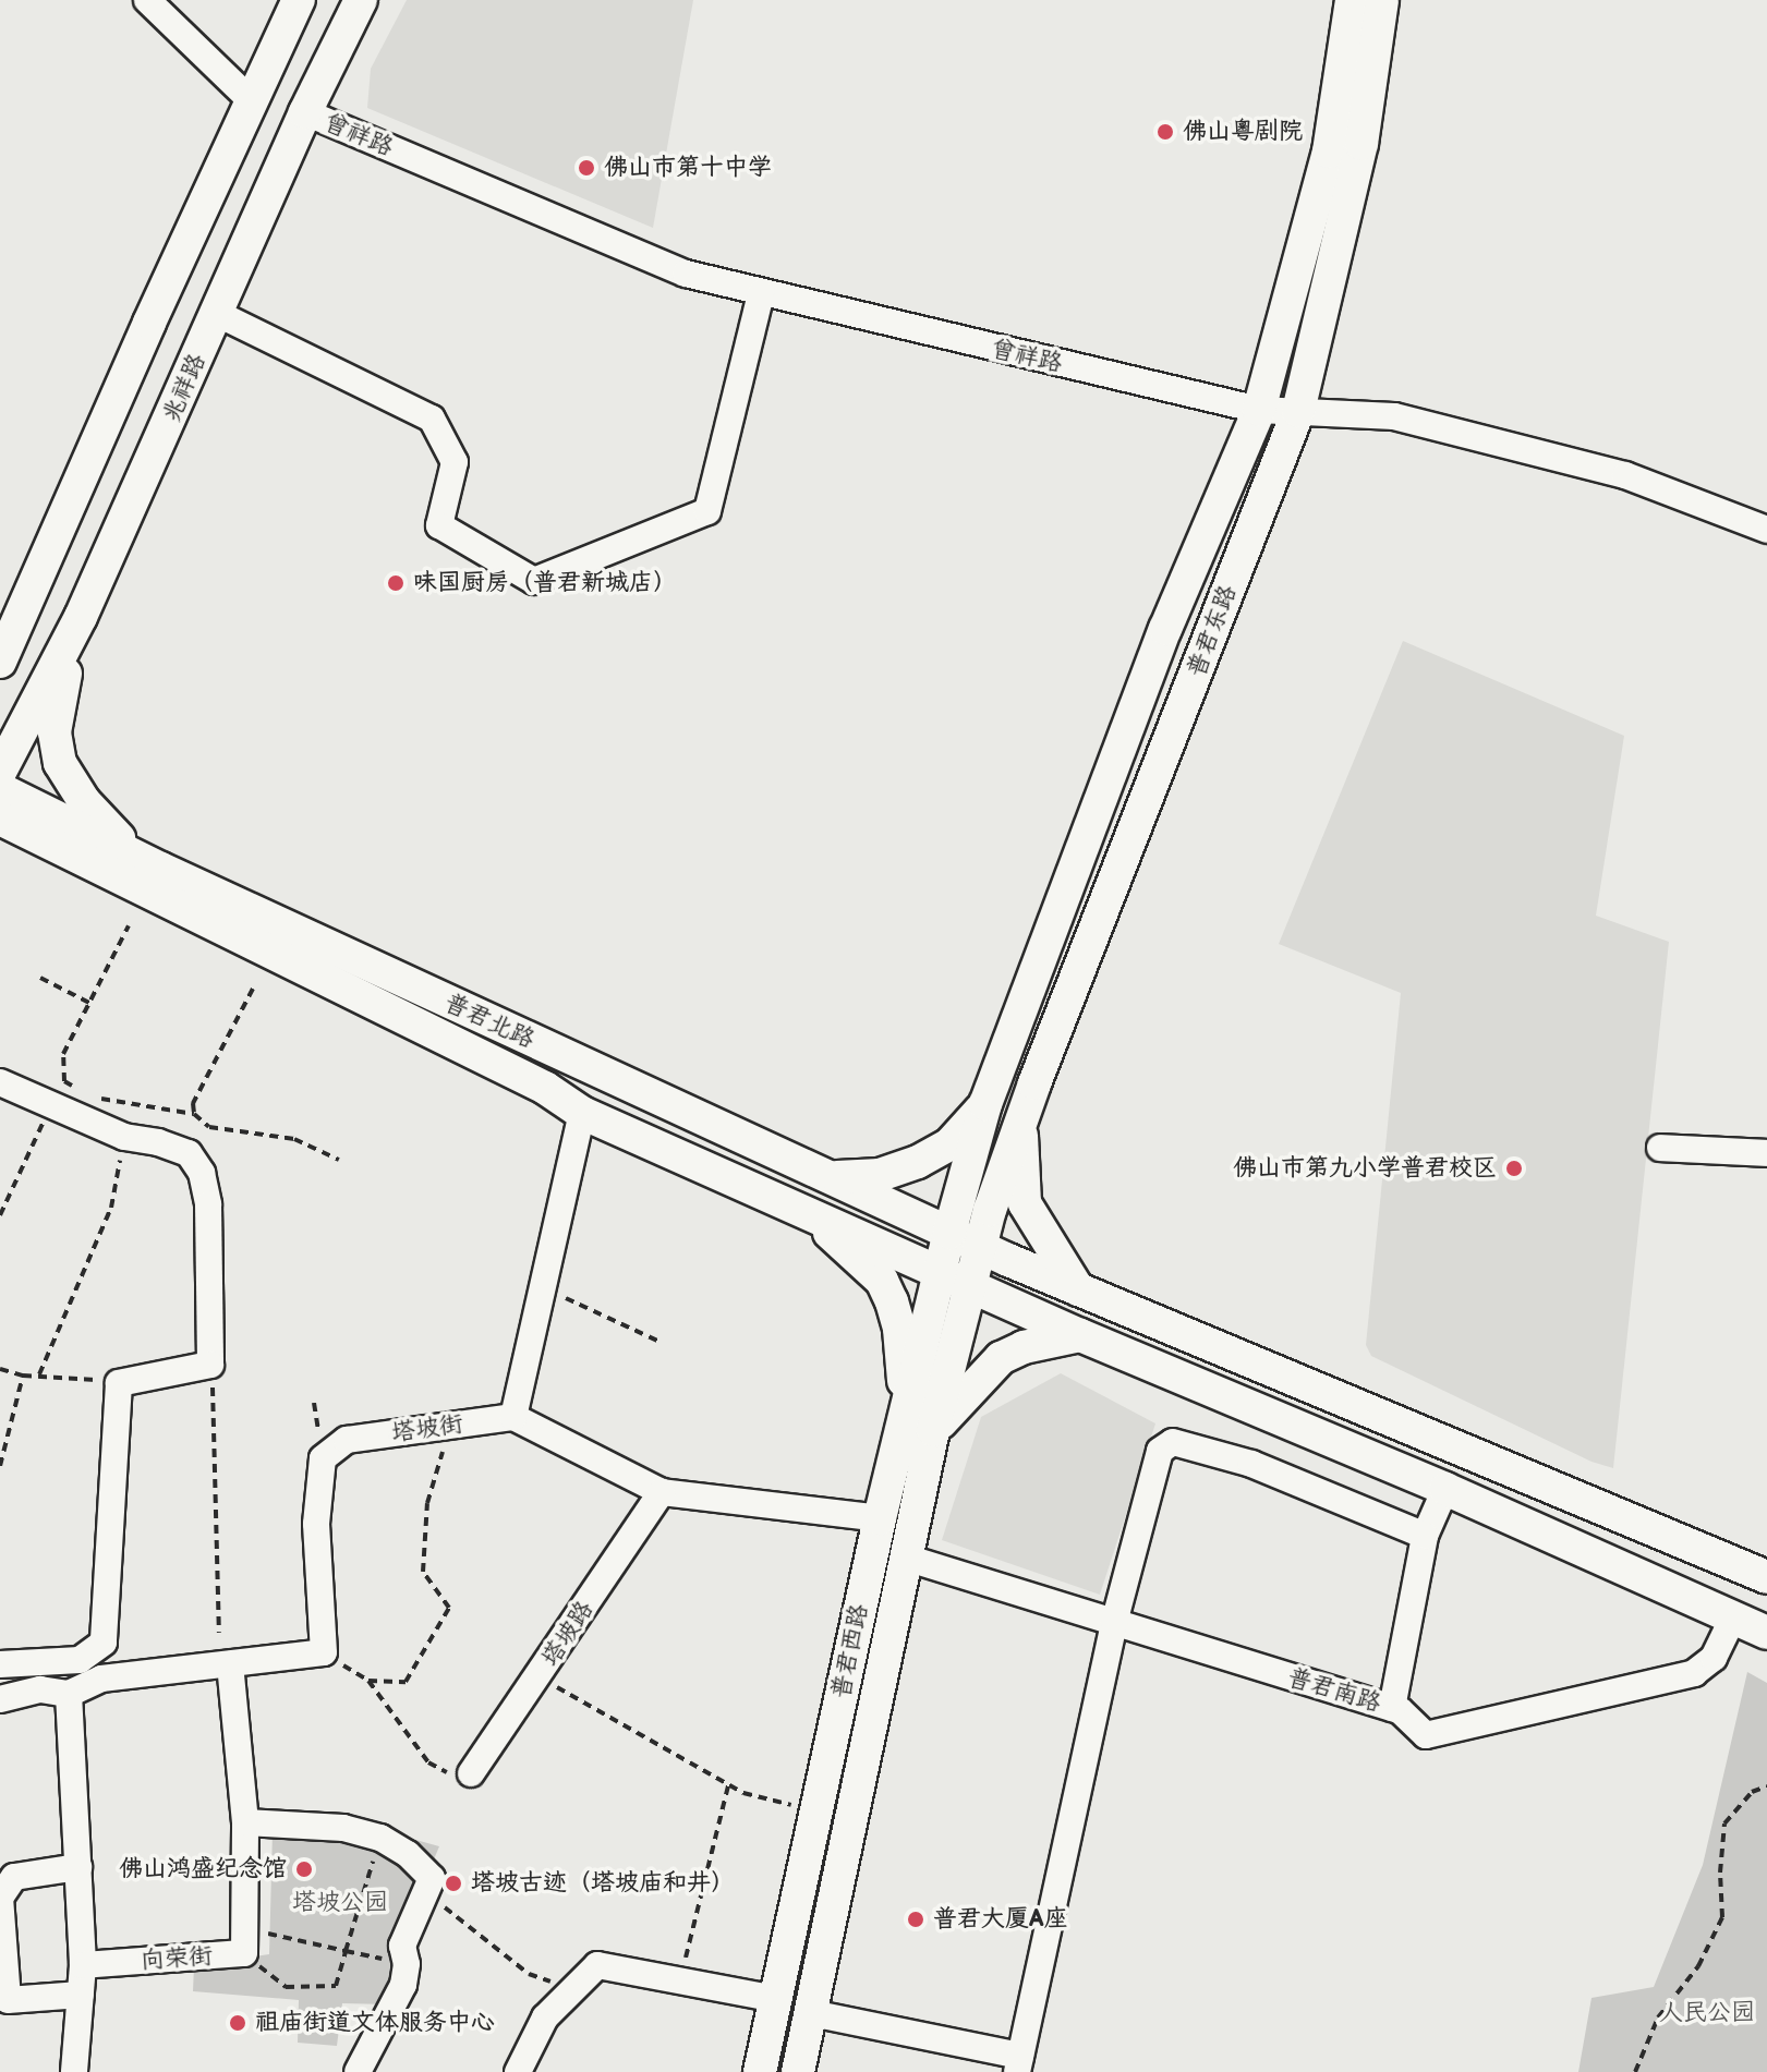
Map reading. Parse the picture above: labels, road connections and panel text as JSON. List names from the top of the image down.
{
  "streets": {
    "main road": [
      "兆祥路",
      "普君东路",
      "普君北路",
      "普君西路"
    ],
    "street": [
      "曾祥路",
      "塔坡街",
      "塔坡路",
      "普君南路",
      "向荣街"
    ]
  },
  "crossings": [
    ["曾祥路", "兆祥路"],
    ["曾祥路", "普君东路"],
    ["普君东路", "普君北路"],
    ["普君东路", "普君西路"],
    ["普君北路", "普君西路"],
    ["普君西路", "普君南路"]
  ],
  "parks": ["塔坡公园", "人民公园"],
  "places": [
    "佛山粤剧院",
    "佛山市第十中学",
    "味国厨房（普君新城店）",
    "佛山市第九小学普君校区",
    "佛山鸿盛纪念馆",
    "塔坡古迹（塔坡庙和井）",
    "普君大厦A座",
    "祖庙街道文体服务中心"
  ]
}
